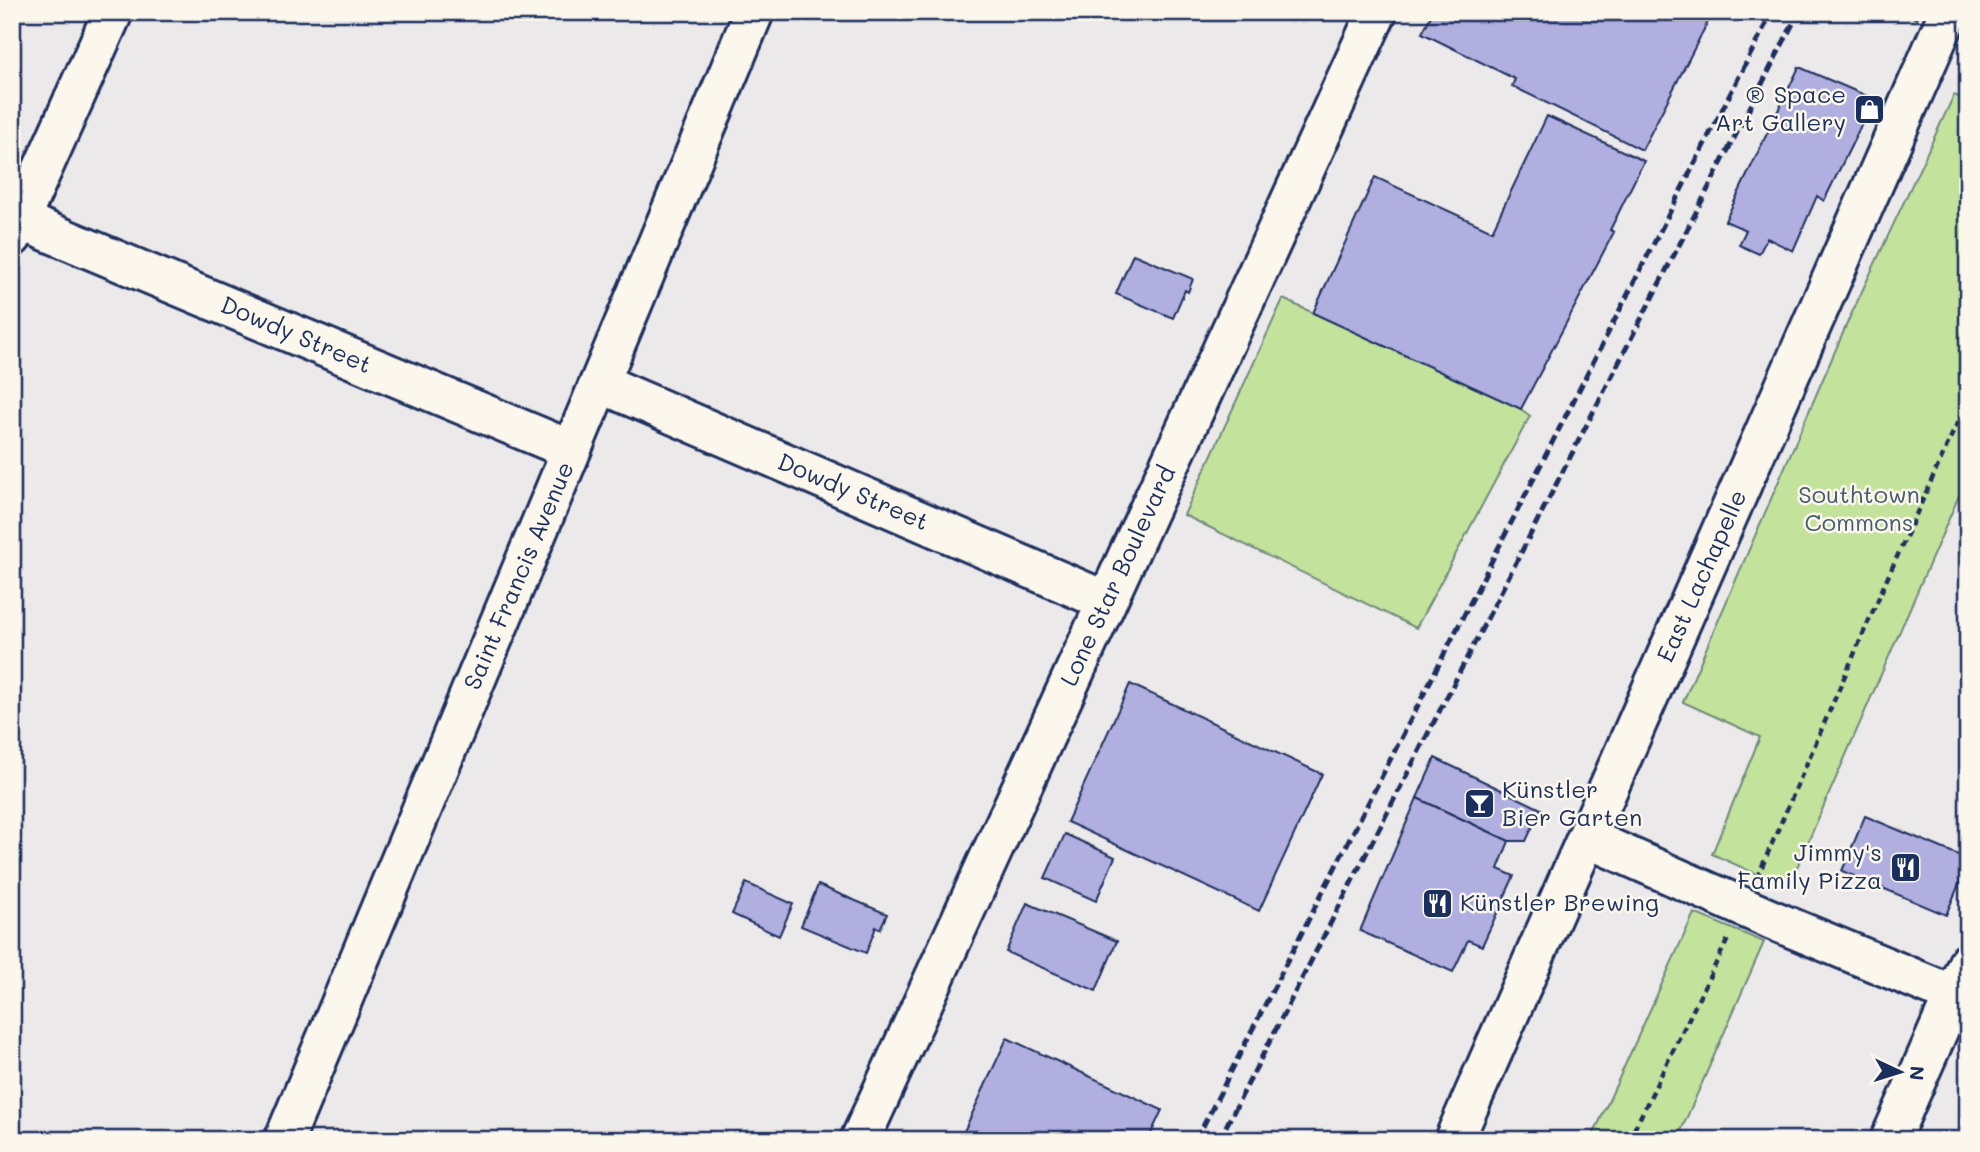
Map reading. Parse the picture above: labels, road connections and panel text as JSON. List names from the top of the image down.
{
  "streets": {
    "street": [
      "Dowdy Street",
      "Saint Francis Avenue",
      "Lone Star Boulevard",
      "East Lachapelle"
    ]
  },
  "crossings": [
    ["Dowdy Street", "Saint Francis Avenue"],
    ["Dowdy Street", "Lone Star Boulevard"]
  ],
  "parks": ["Southtown Commons"],
  "places": {
    "shop": ["® Space Art Gallery"],
    "bar": ["Künstler Bier Garten"],
    "restaurant": ["Jimmy's Family Pizza", "Künstler Brewing"]
  },
  "north": "right"
}
